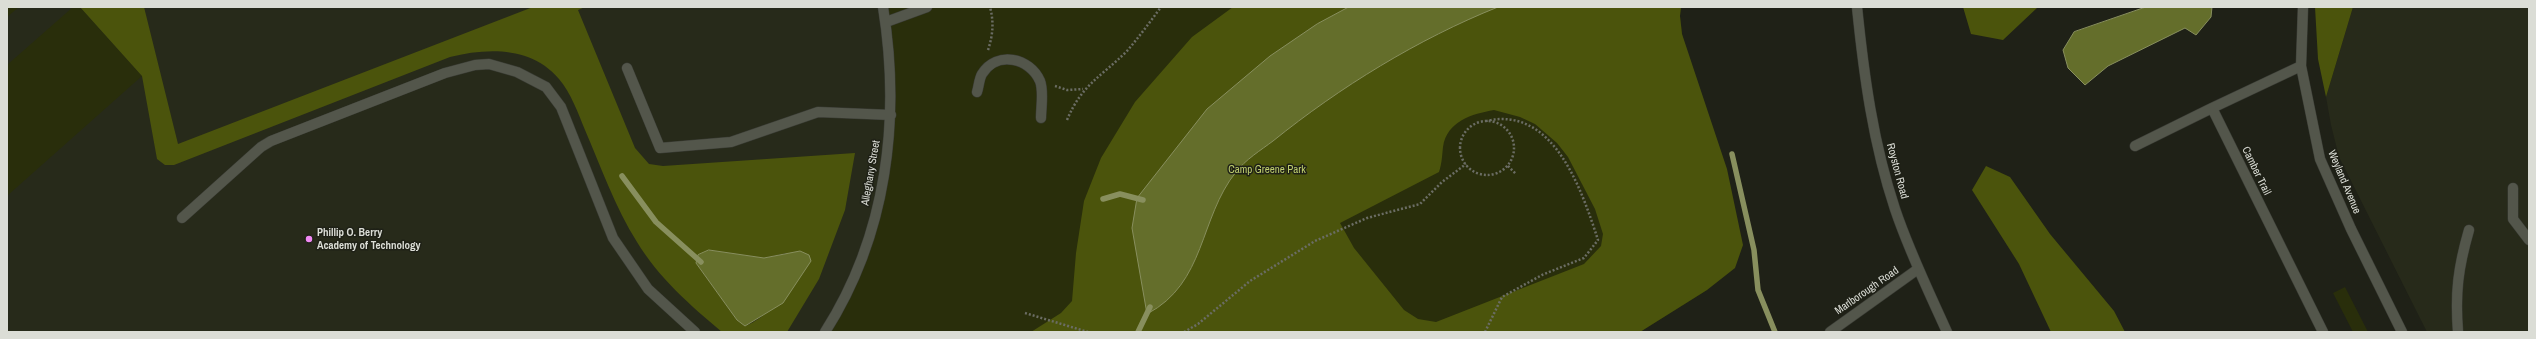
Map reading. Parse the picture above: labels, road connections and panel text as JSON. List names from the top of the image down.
{
  "streets": {
    "street": [
      "Royston Road",
      "Camber Trail",
      "Alleghany Street",
      "Weyland Avenue",
      "Marlborough Road"
    ]
  },
  "crossings": [
    ["Royston Road", "Marlborough Road"]
  ],
  "parks": ["Camp Greene Park"],
  "places": ["Phillip O. Berry Academy of Technology"]
}
